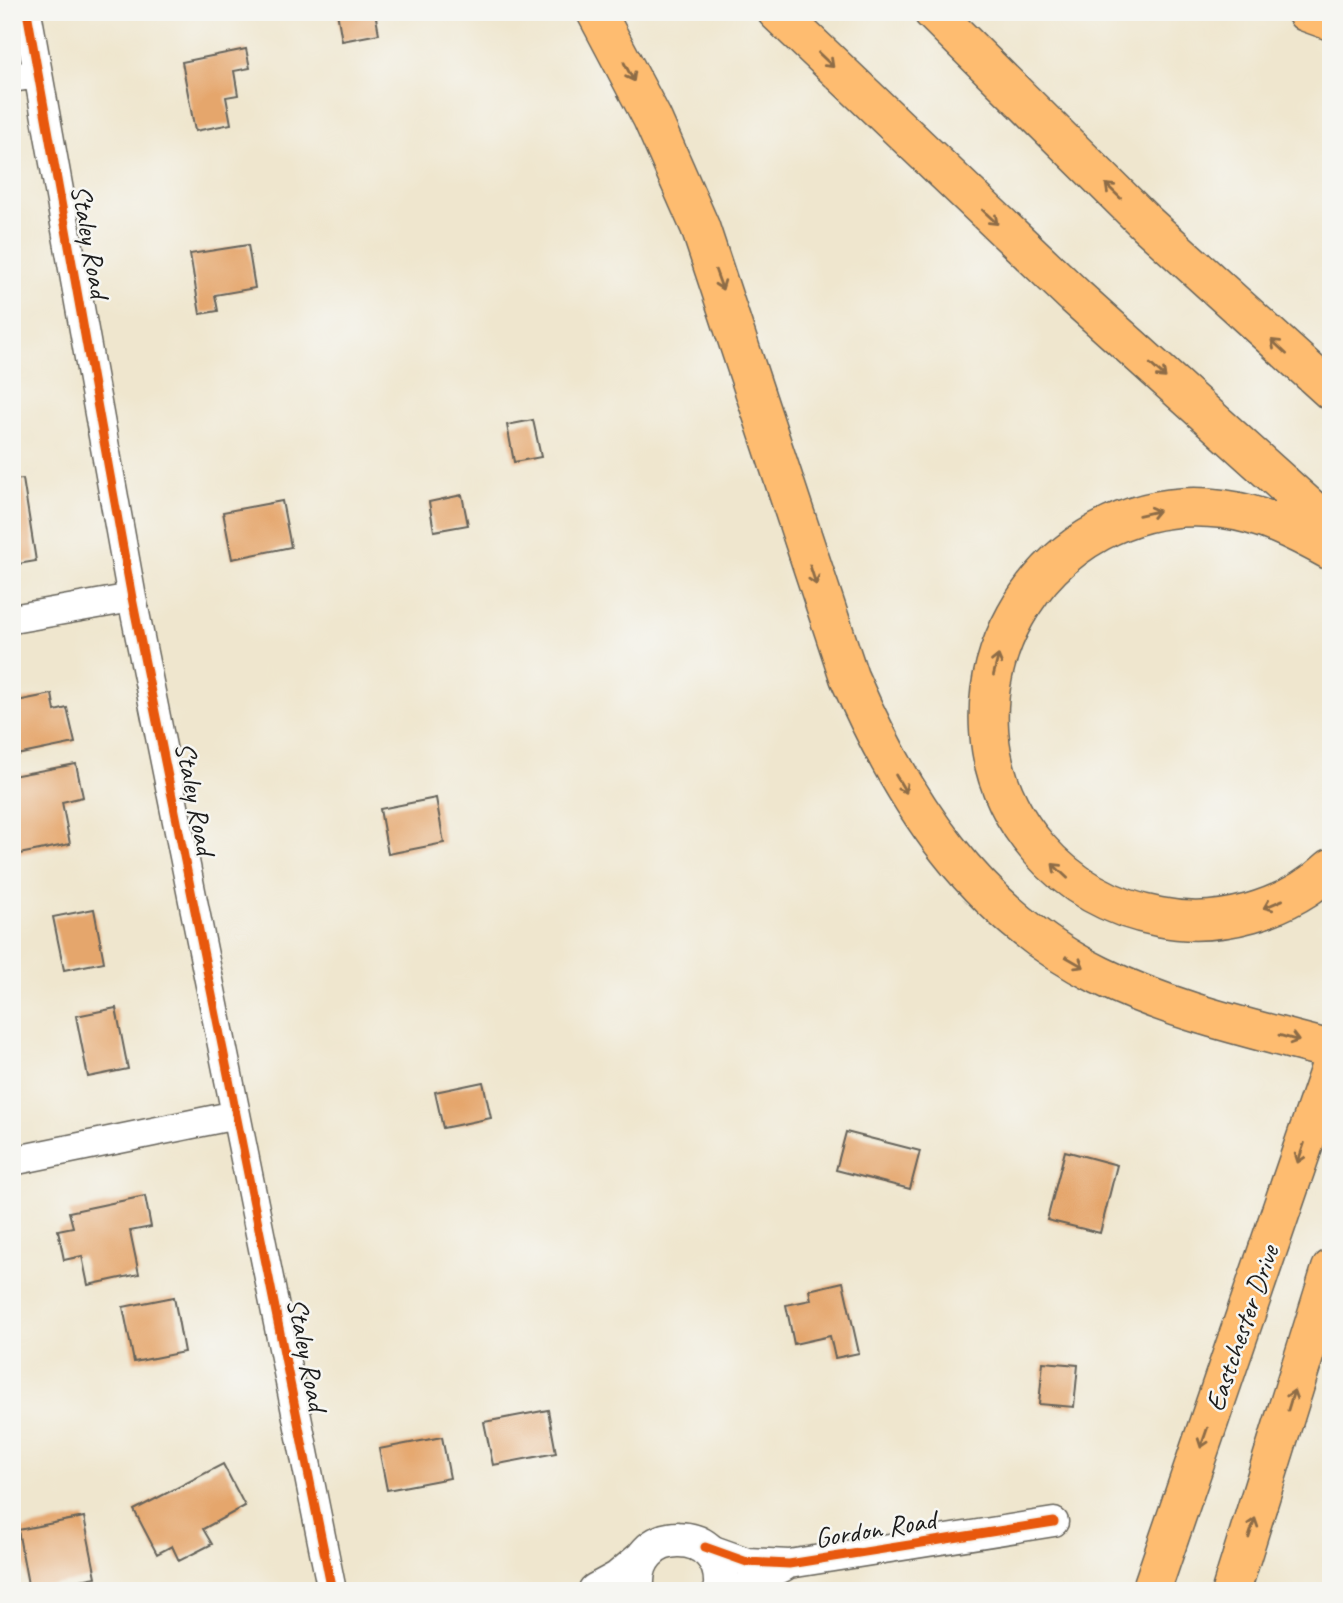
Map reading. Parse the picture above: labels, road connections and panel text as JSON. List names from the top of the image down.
{
  "streets": {
    "highway": ["Eastchester Drive"],
    "street": ["Staley Road", "Gordon Road"]
  }
}
